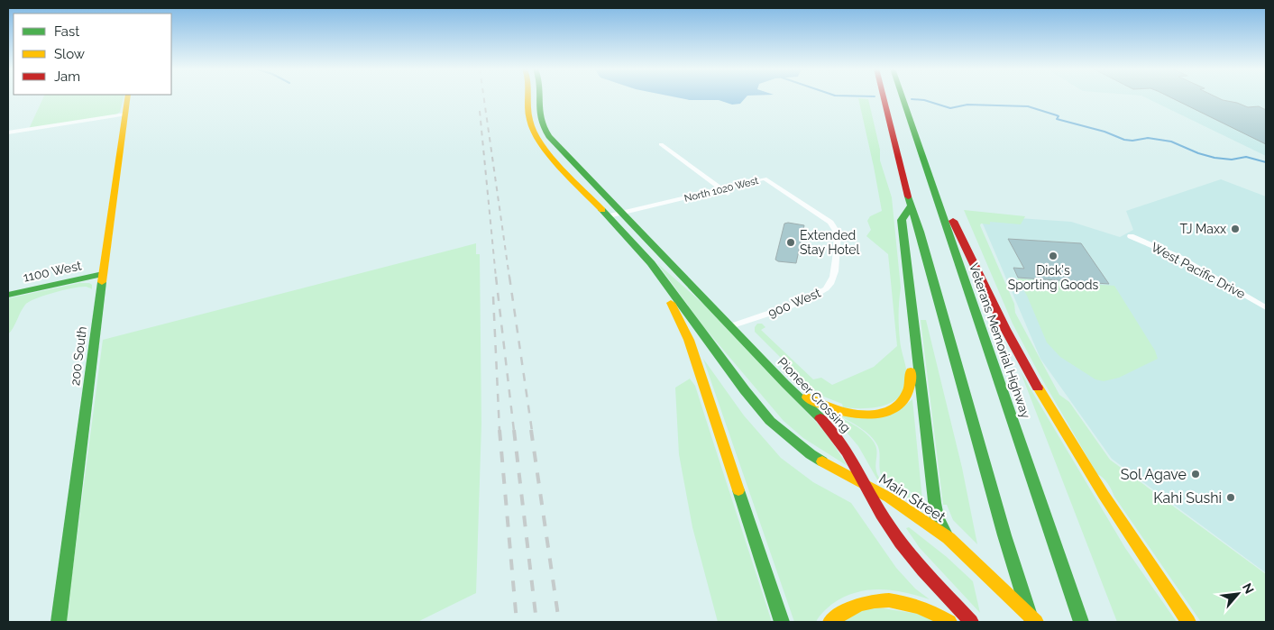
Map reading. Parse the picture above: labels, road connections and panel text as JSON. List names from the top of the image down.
{
  "streets": {
    "main road": [
      "1100 West",
      "Veterans Memorial Highway",
      "200 South",
      "Pioneer Crossing",
      "Main Street"
    ],
    "street": ["North 1020 West", "West Pacific Drive", "900 West"]
  },
  "crossings": [
    ["North 1020 West", "900 West"],
    ["North 1020 West", "Pioneer Crossing"],
    ["1100 West", "200 South"],
    ["900 West", "Pioneer Crossing"],
    ["Pioneer Crossing", "Main Street"]
  ],
  "places": [
    "TJ Maxx",
    "Extended Stay Hotel",
    "Dick's Sporting Goods",
    "Sol Agave",
    "Kahi Sushi"
  ],
  "legend": ["Fast", "Slow", "Jam"],
  "north": "top right"
}
